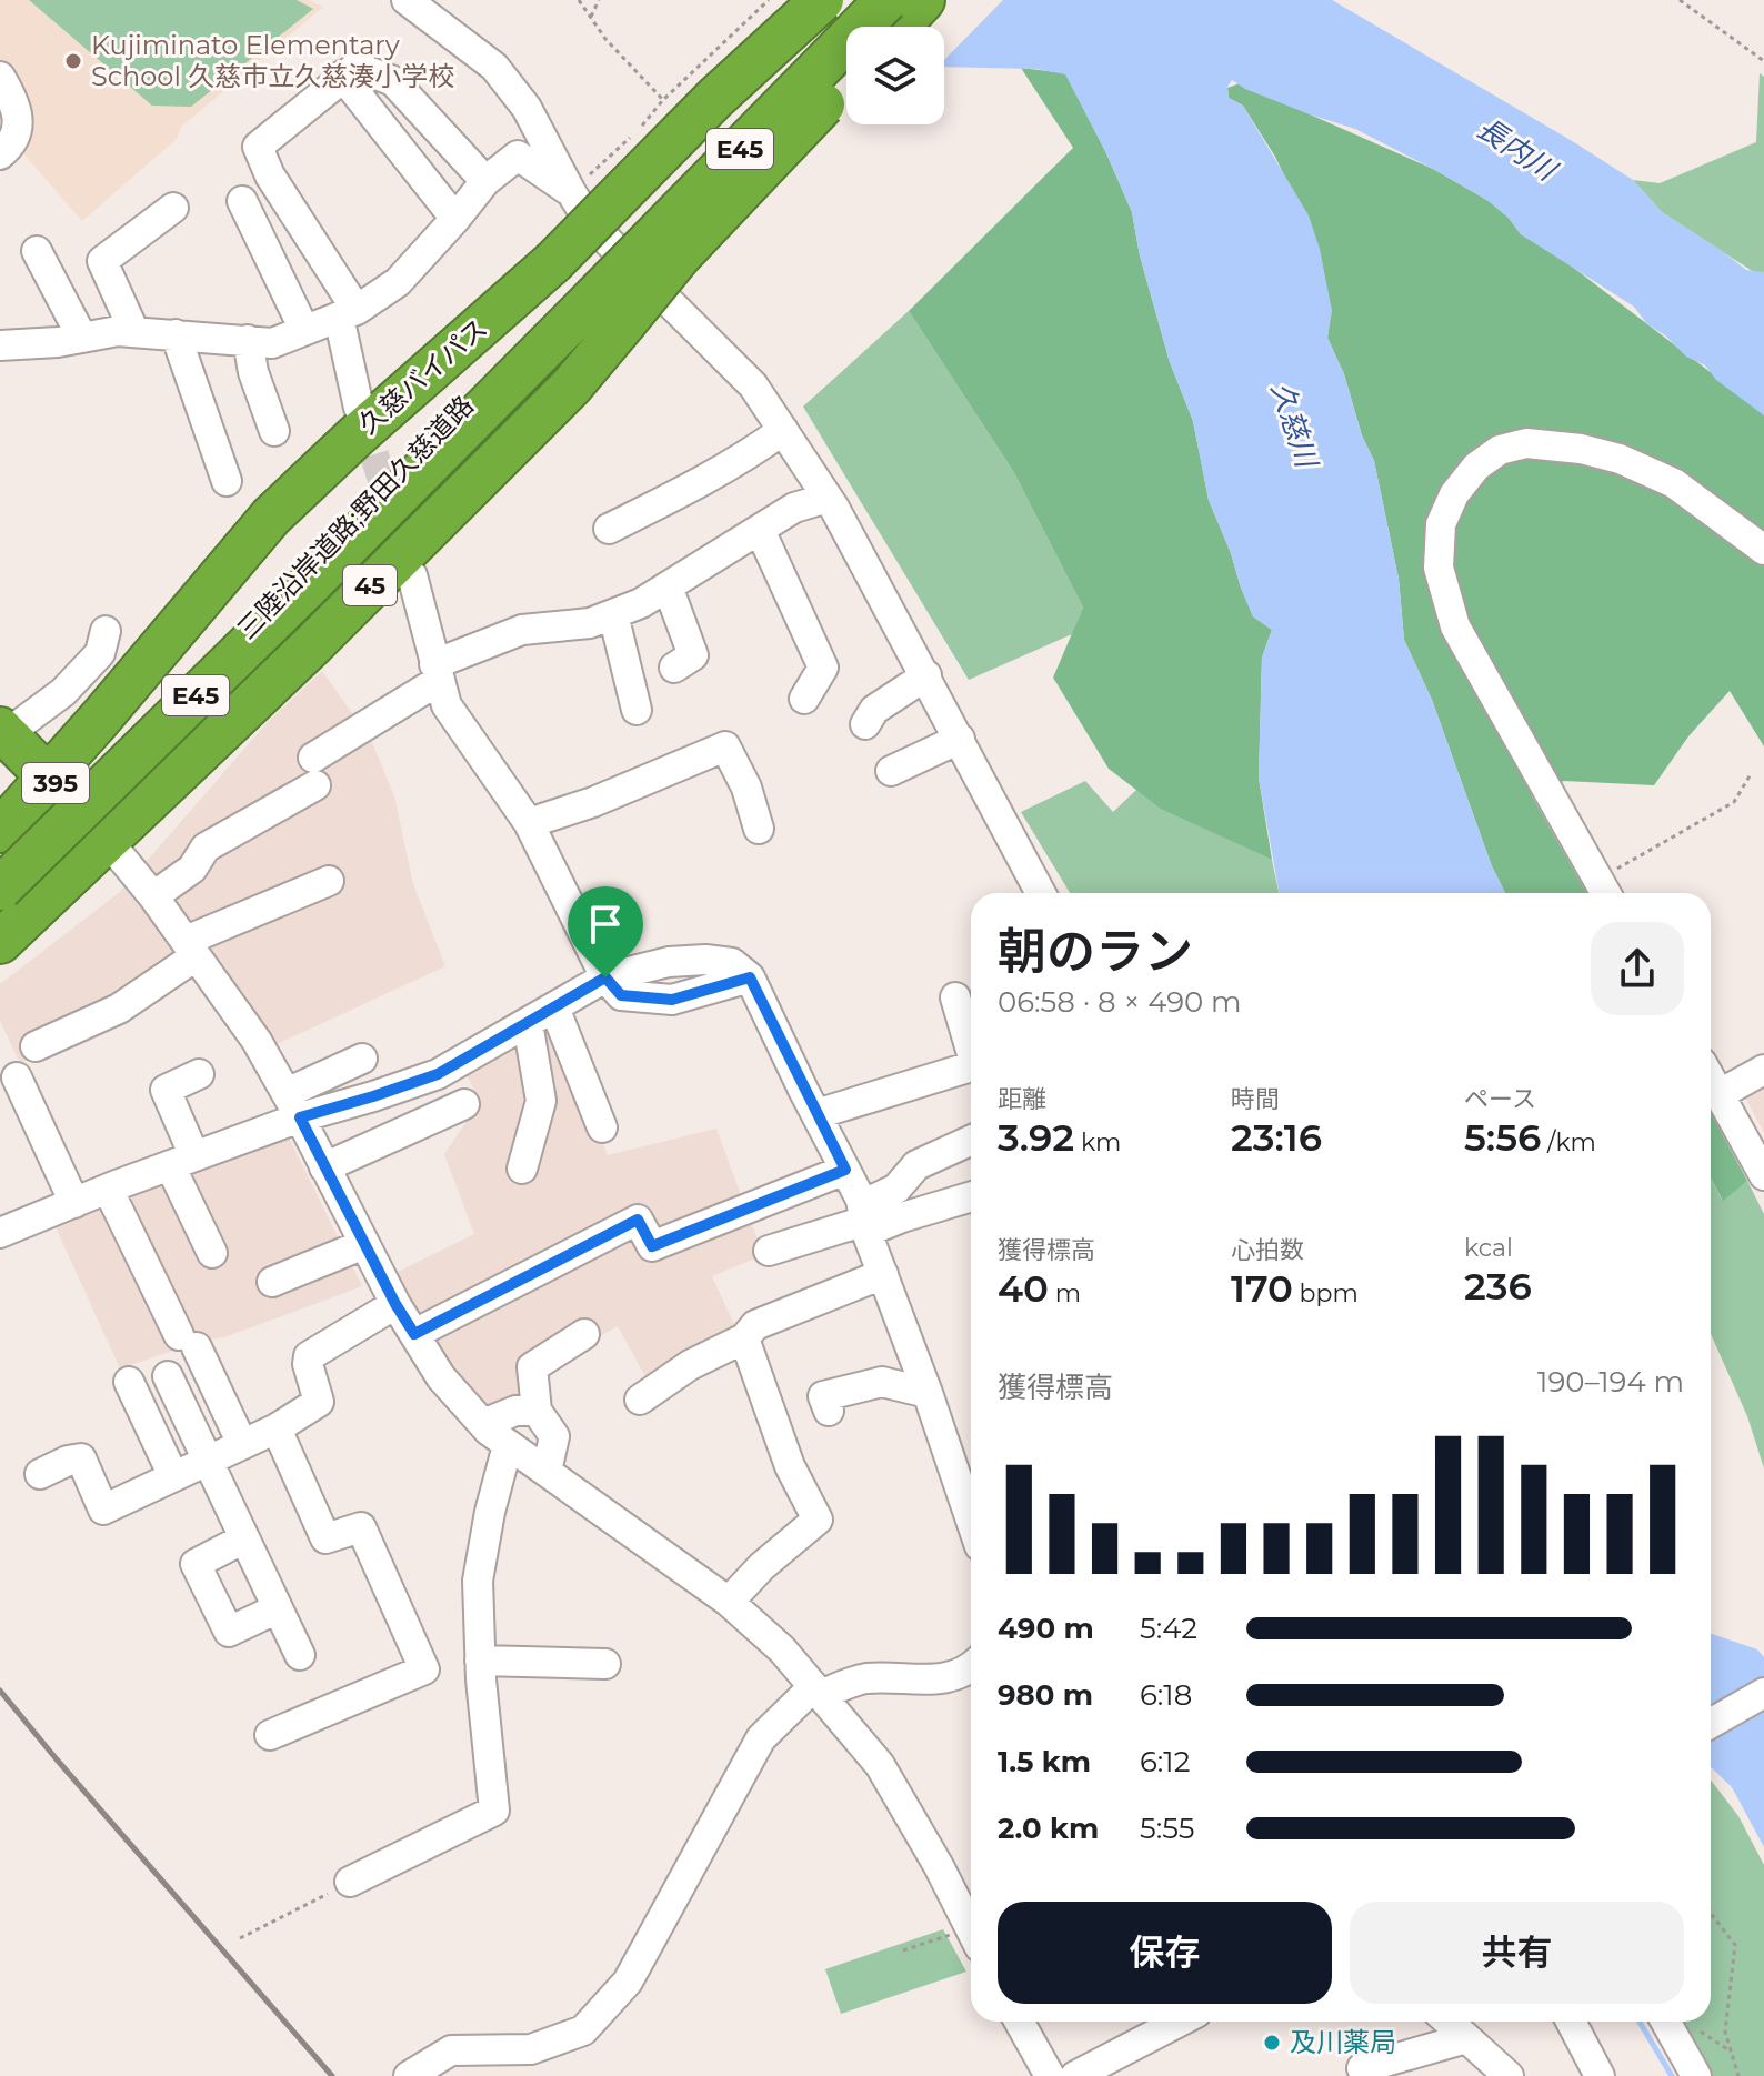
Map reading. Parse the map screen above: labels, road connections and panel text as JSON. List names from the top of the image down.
{
  "streets": {
    "highway": [
      "E45",
      "久慈バイパス",
      "三陸沿岸道路;野田久慈道路",
      "45",
      "395"
    ]
  },
  "crossings": [
    ["久慈バイパス", "三陸沿岸道路;野田久慈道路"],
    ["久慈バイパス", "395"]
  ],
  "water": ["長内川", "久慈川"],
  "places": ["Kujiminato Elementary School 久慈市立久慈湊小学校", "及川薬局"],
  "page": {
    "heading": ["朝のラン", "06:58 · 8 × 490 m"],
    "stats": [
      ["距離", "3.92 km"],
      ["時間", "23:16"],
      ["ペース", "5:56 /km"],
      ["獲得標高", "40 m"],
      ["心拍数", "170 bpm"],
      ["kcal", "236"]
    ],
    "chart": ["獲得標高", "190–194 m"],
    "list": [
      {
        "name": "490 m",
        "note": "5:42"
      },
      {
        "name": "980 m",
        "note": "6:18"
      },
      {
        "name": "1.5 km",
        "note": "6:12"
      },
      {
        "name": "2.0 km",
        "note": "5:55"
      }
    ],
    "buttons": ["保存", "共有"]
  }
}
